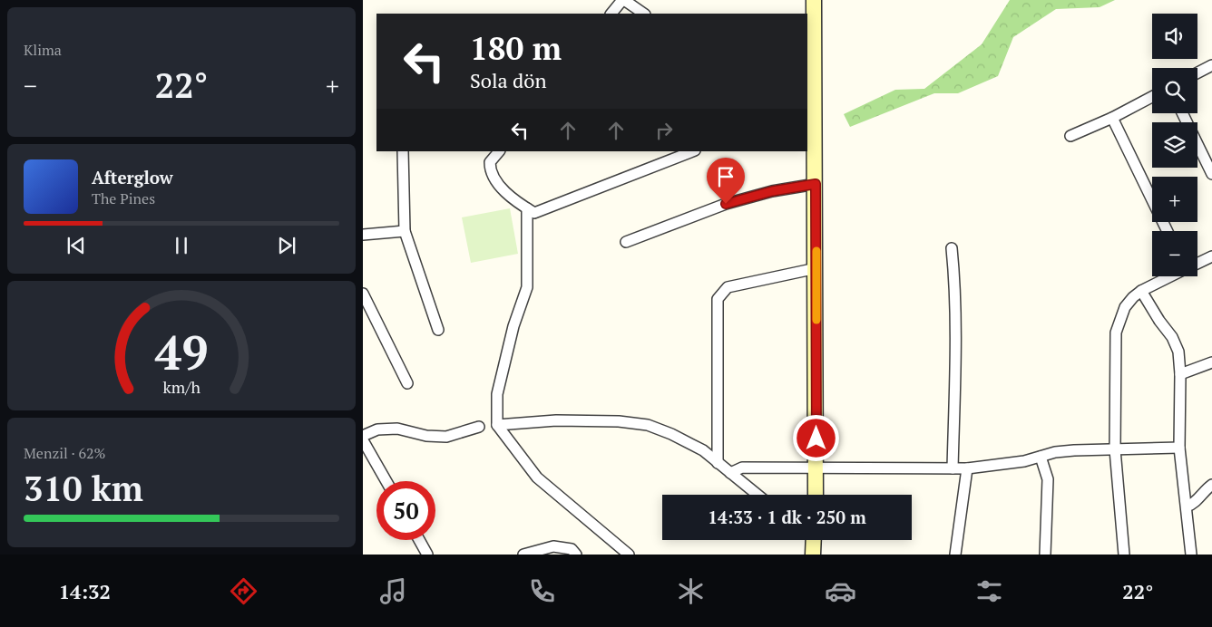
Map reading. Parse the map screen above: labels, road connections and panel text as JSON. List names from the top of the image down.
{
  "page": {
    "tile": [
      "Klima",
      ["Menzil · 62%", "310 km"]
    ],
    "map_buttons": ["+", "−"],
    "turn": ["180 m", "Sola dön"],
    "heat": ["−", "22°", "+"],
    "song": ["Afterglow", "The Pines"],
    "limit": "50",
    "trip": "14:33 · 1 dk · 250 m",
    "tabs": ["14:32", "22°"],
    "gauge": ["49", "km/h"]
  }
}
